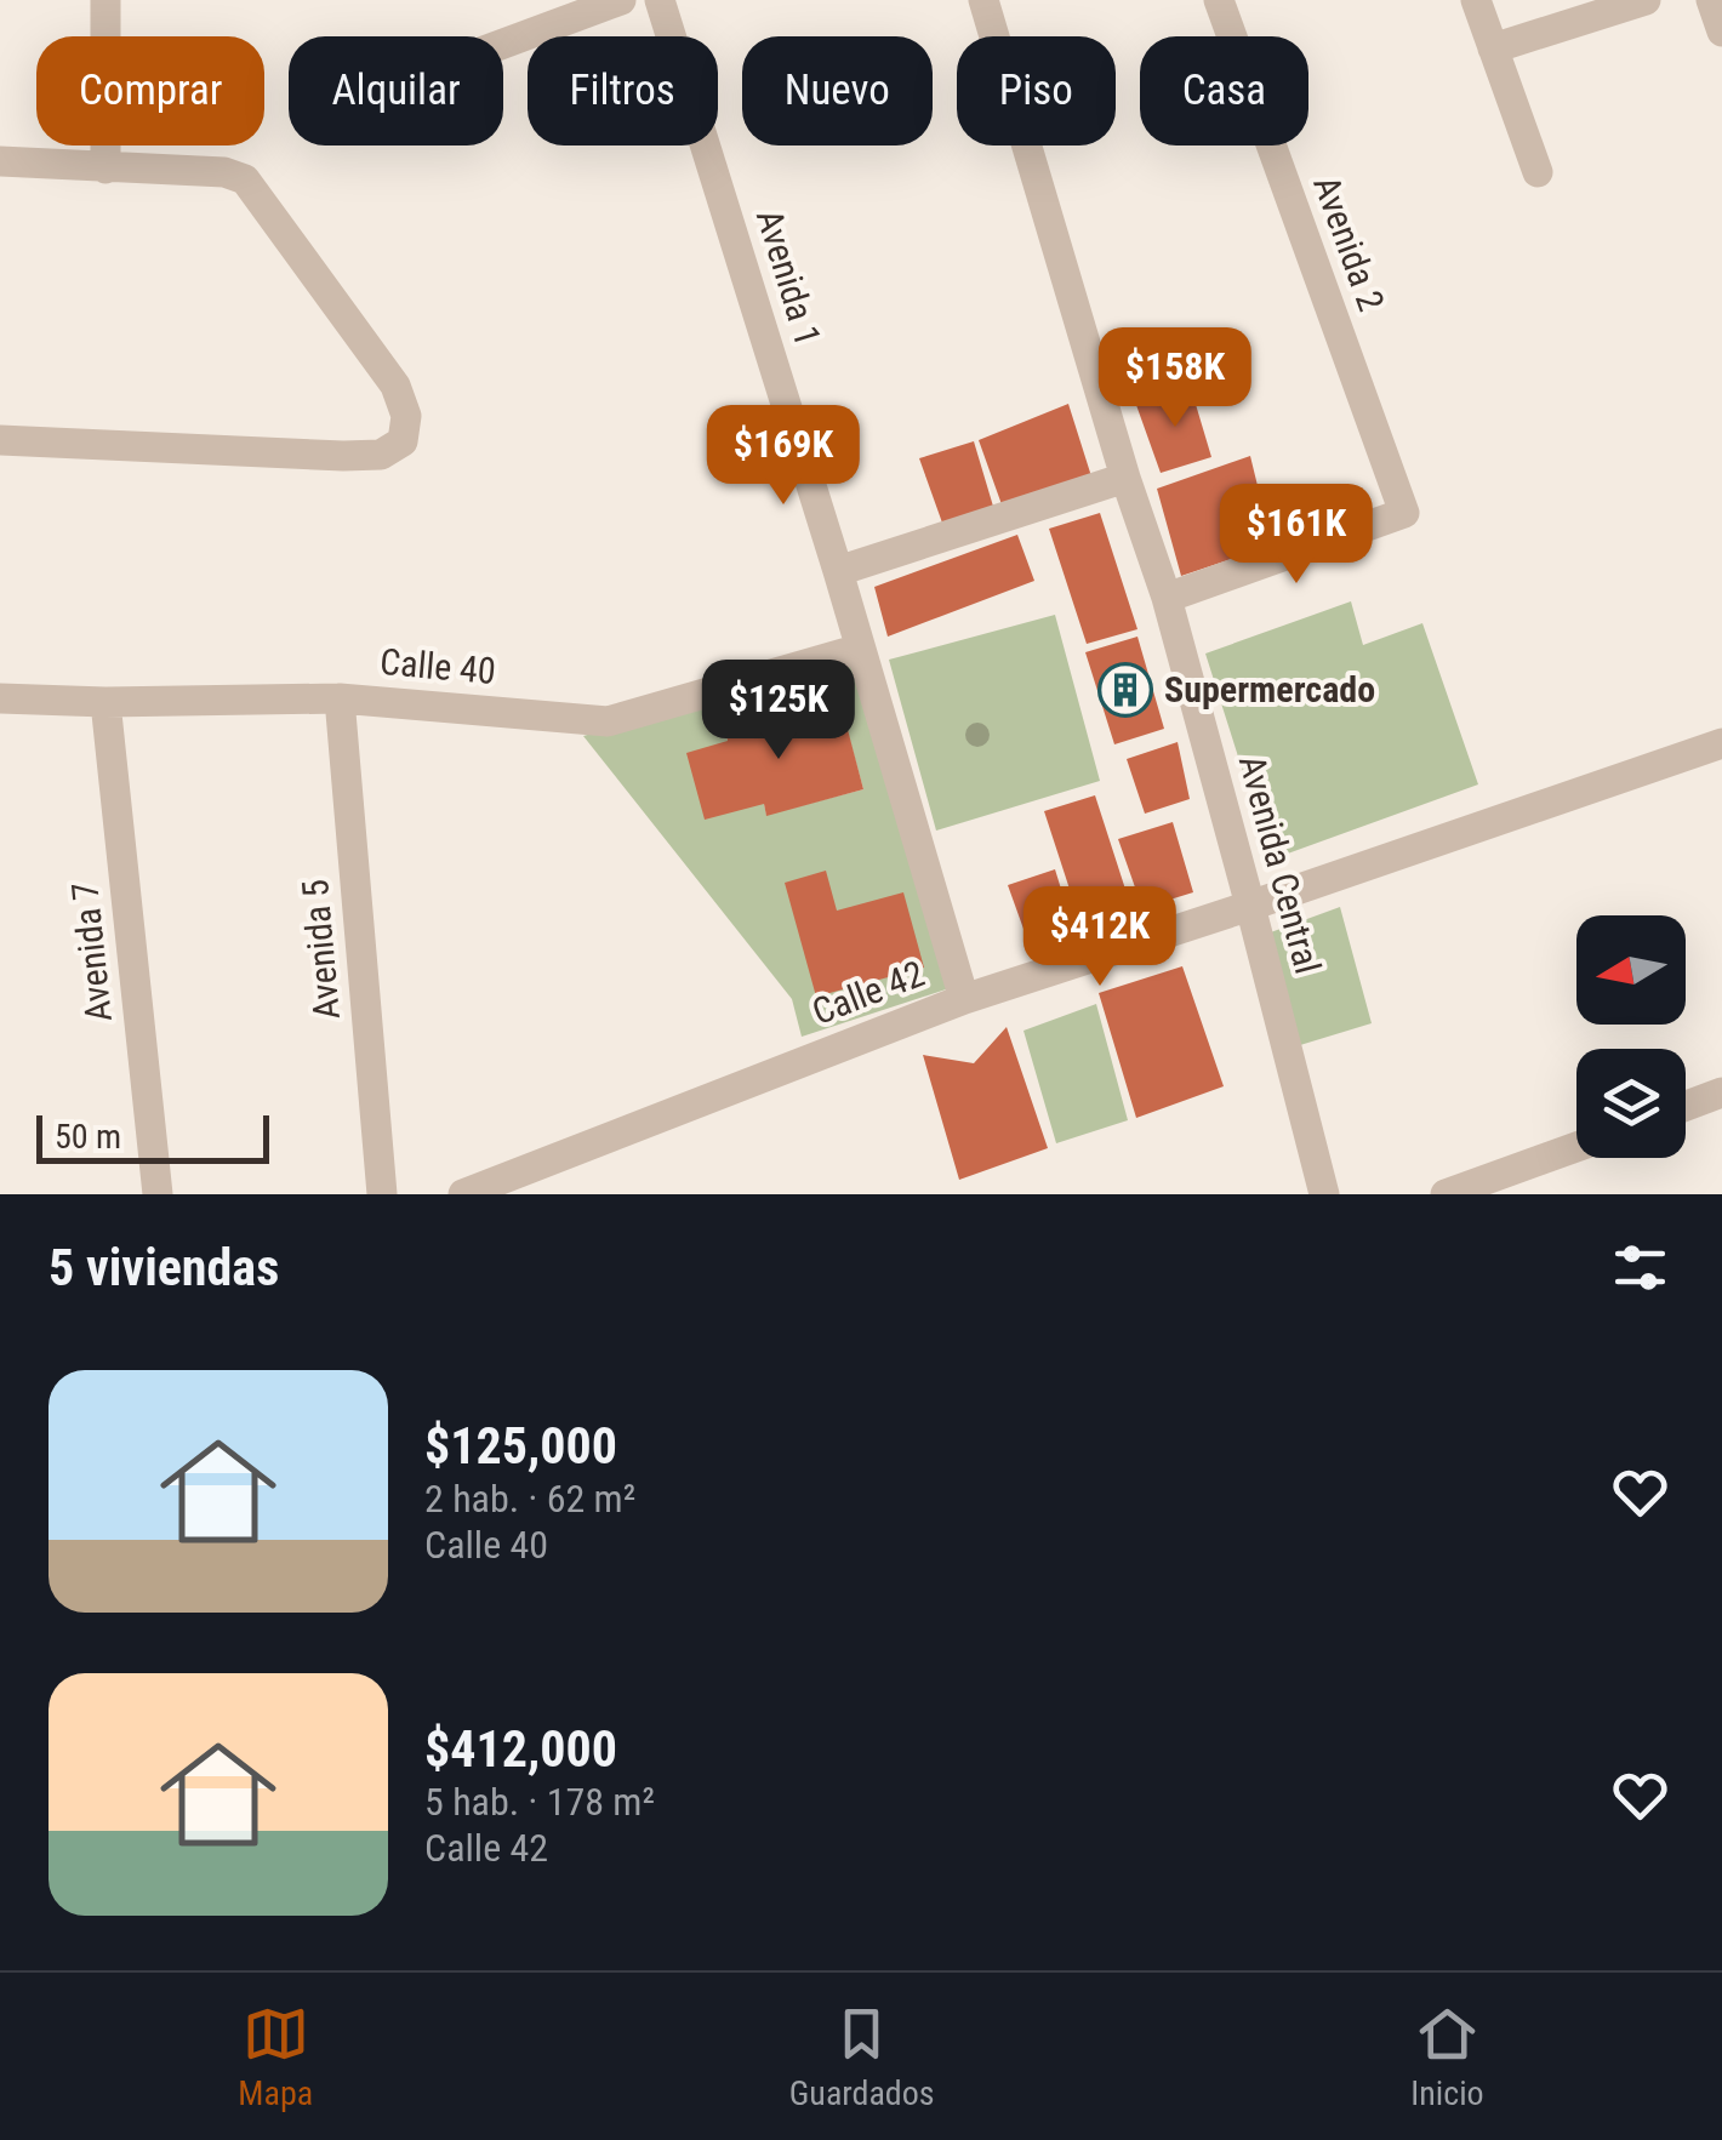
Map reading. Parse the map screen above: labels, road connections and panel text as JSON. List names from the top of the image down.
{
  "streets": {
    "street": [
      "Avenida 2",
      "Avenida 1",
      "Calle 40",
      "Avenida Central",
      "Avenida 5",
      "Avenida 7",
      "Calle 42"
    ]
  },
  "crossings": [
    ["Avenida 2", "Avenida Central"],
    ["Avenida 1", "Calle 40"],
    ["Avenida 1", "Calle 42"],
    ["Calle 40", "Avenida 5"],
    ["Calle 40", "Avenida 7"],
    ["Avenida Central", "Calle 42"]
  ],
  "places": {
    "building": ["Supermercado"]
  },
  "scale_bar": "50 m",
  "north": "left",
  "page": {
    "chip": [
      "Comprar",
      "Alquilar",
      "Filtros",
      "Nuevo",
      "Piso",
      "Casa"
    ],
    "price": [
      "$158K",
      "$169K",
      "$161K",
      "$125K",
      "$412K"
    ],
    "scale": "50 m",
    "heading": "5 viviendas",
    "list": [
      {
        "name": "$125,000",
        "note": "2 hab. · 62 m² · Calle 40"
      },
      {
        "name": "$412,000",
        "note": "5 hab. · 178 m² · Calle 42"
      }
    ],
    "tabs": ["Mapa", "Guardados", "Inicio"]
  }
}
